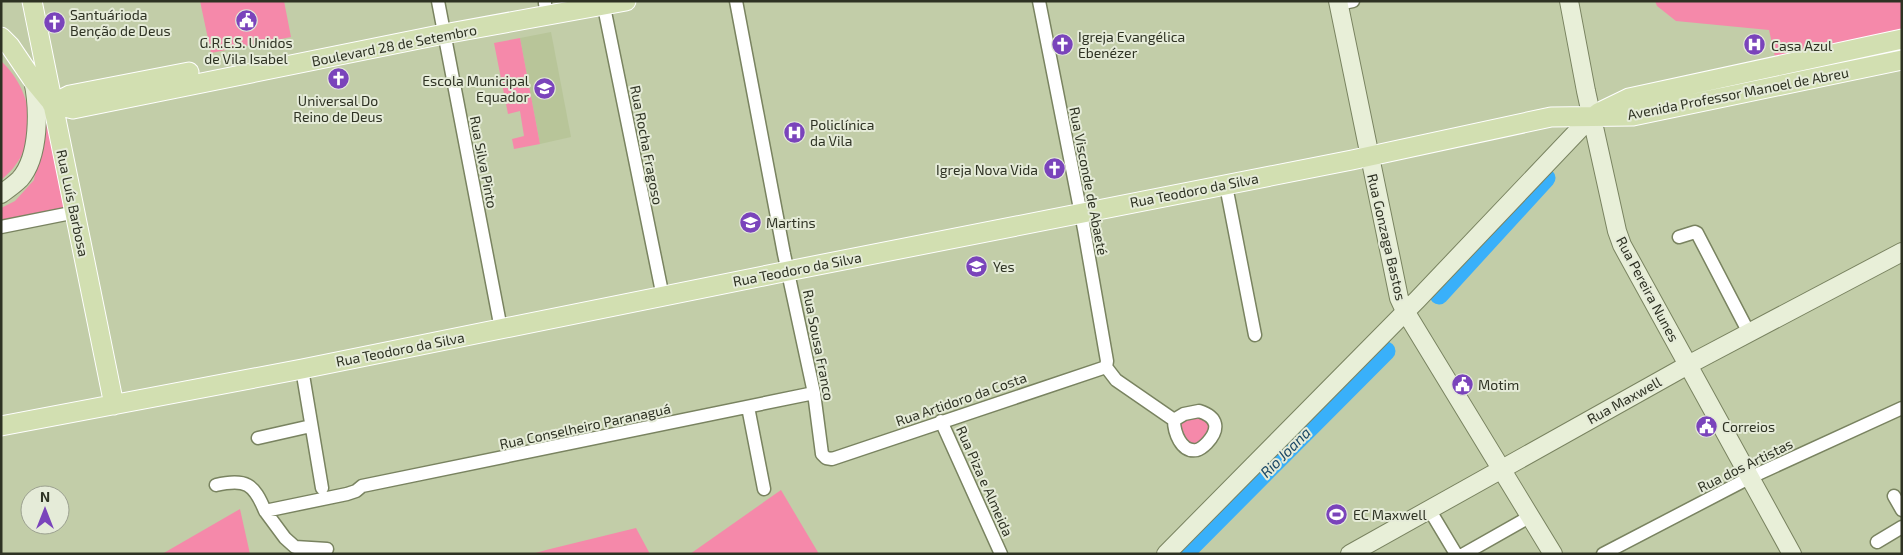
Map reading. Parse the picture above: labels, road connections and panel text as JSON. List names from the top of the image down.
{
  "streets": {
    "main road": [
      "Boulevard 28 de Setembro",
      "Avenida Professor Manoel de Abreu",
      "Rua Teodoro da Silva",
      "Rua Luís Barbosa",
      "Rua Gonzaga Bastos",
      "Rua Pereira Nunes",
      "Rua Maxwell"
    ],
    "street": [
      "Rua Rocha Fragoso",
      "Rua Silva Pinto",
      "Rua Visconde de Abaeté",
      "Rua Sousa Franco",
      "Rua Artidoro da Costa",
      "Rua Conselheiro Paranaguá",
      "Rua dos Artistas",
      "Rua Piza e Almeida"
    ]
  },
  "crossings": [
    ["Boulevard 28 de Setembro", "Rua Rocha Fragoso"],
    ["Boulevard 28 de Setembro", "Rua Silva Pinto"],
    ["Boulevard 28 de Setembro", "Rua Luís Barbosa"],
    ["Avenida Professor Manoel de Abreu", "Rua Teodoro da Silva"],
    ["Avenida Professor Manoel de Abreu", "Rua Pereira Nunes"],
    ["Rua Rocha Fragoso", "Rua Teodoro da Silva"],
    ["Rua Silva Pinto", "Rua Teodoro da Silva"],
    ["Rua Visconde de Abaeté", "Rua Teodoro da Silva"],
    ["Rua Visconde de Abaeté", "Rua Artidoro da Costa"],
    ["Rua Teodoro da Silva", "Rua Luís Barbosa"],
    ["Rua Teodoro da Silva", "Rua Gonzaga Bastos"],
    ["Rua Teodoro da Silva", "Rua Pereira Nunes"],
    ["Rua Teodoro da Silva", "Rua Sousa Franco"],
    ["Rua Gonzaga Bastos", "Rua Maxwell"],
    ["Rua Pereira Nunes", "Rua Maxwell"],
    ["Rua Pereira Nunes", "Rua dos Artistas"],
    ["Rua Sousa Franco", "Rua Artidoro da Costa"],
    ["Rua Sousa Franco", "Rua Conselheiro Paranaguá"],
    ["Rua Artidoro da Costa", "Rua Piza e Almeida"]
  ],
  "water": ["Rio Joana"],
  "places": {
    "public building": ["G.R.E.S. Unidos de Vila Isabel", "Motim", "Correios"],
    "church": [
      "Santuárioda Benção de Deus",
      "Igreja Evangélica Ebenézer",
      "Universal Do Reino de Deus",
      "Igreja Nova Vida"
    ],
    "hospital": ["Casa Azul", "Policlínica da Vila"],
    "school or university": ["Escola Municipal Equador", "Martins", "Yes"],
    "sports": ["EC Maxwell"]
  },
  "north": "top"
}
